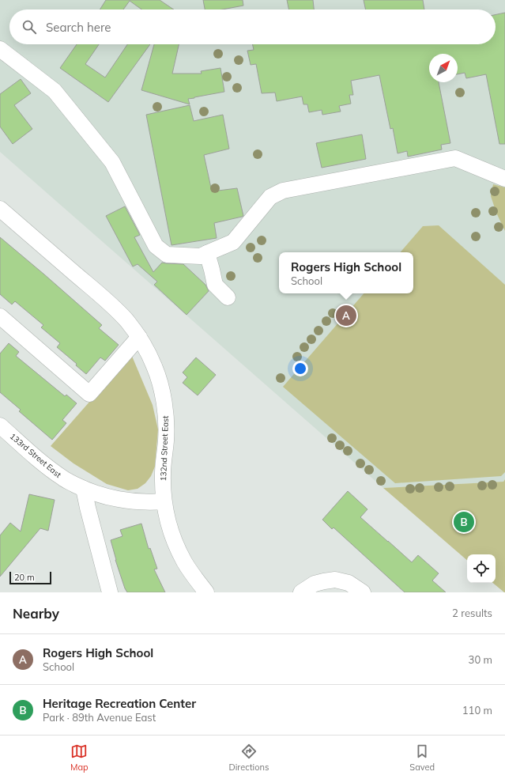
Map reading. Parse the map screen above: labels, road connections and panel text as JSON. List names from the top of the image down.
{
  "streets": {
    "street": ["132nd Street East", "133rd Street East"]
  },
  "crossings": [
    ["132nd Street East", "133rd Street East"]
  ],
  "scale_bar": "20 m",
  "north": "top right",
  "page": {
    "search": "Search here",
    "popup": ["Rogers High School", "School"],
    "pins": ["A", "B"],
    "scale": "20 m",
    "heading": ["Nearby", "2 results"],
    "list": [
      {
        "mark": "A",
        "name": "Rogers High School",
        "note": "School",
        "value": "30 m"
      },
      {
        "mark": "B",
        "name": "Heritage Recreation Center",
        "note": "Park · 89th Avenue East",
        "value": "110 m"
      }
    ],
    "nav": ["Map", "Directions", "Saved"]
  }
}
